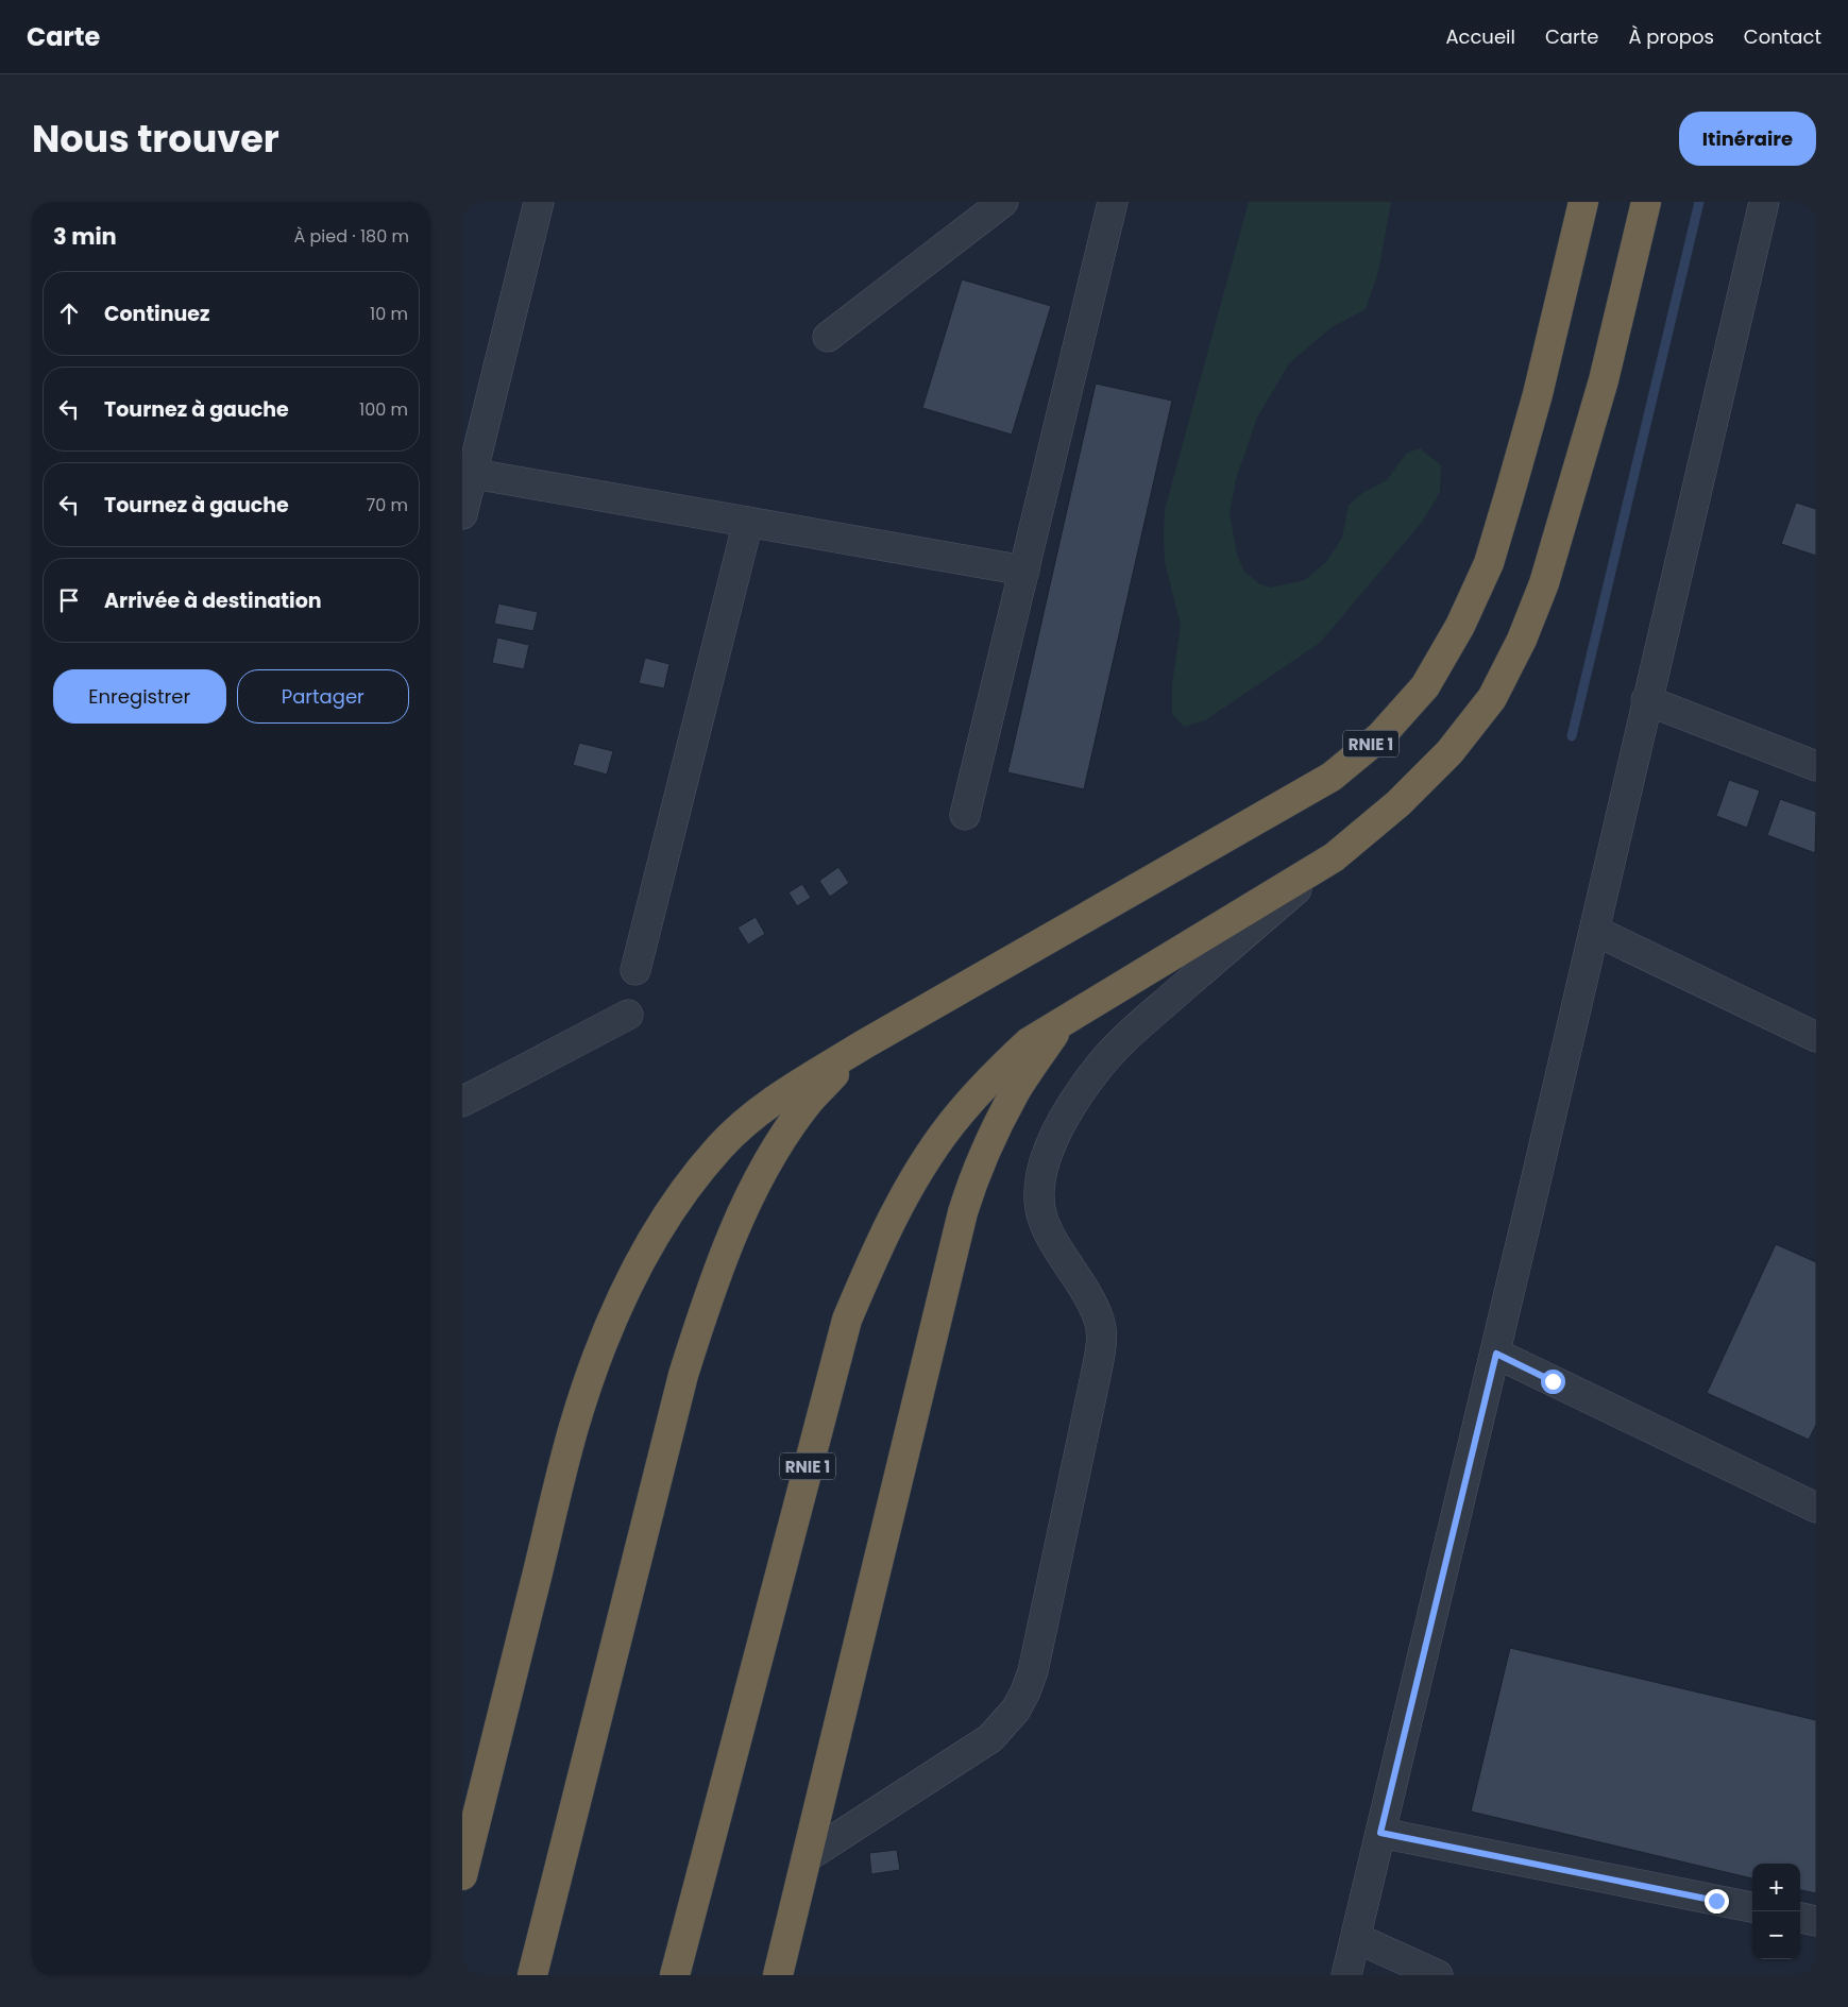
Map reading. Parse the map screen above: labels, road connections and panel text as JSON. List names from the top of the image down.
{
  "streets": {
    "highway": ["RNIE 1"]
  },
  "page": {
    "header": "Carte",
    "nav": [
      "Accueil",
      "Carte",
      "À propos",
      "Contact"
    ],
    "title": "Nous trouver",
    "buttons": [
      "Itinéraire",
      ["Enregistrer", "Partager"]
    ],
    "heading": ["3 min", "À pied · 180 m"],
    "list": [
      ["Continuez", "10 m"],
      ["Tournez à gauche", "100 m"],
      ["Tournez à gauche", "70 m"],
      "Arrivée à destination"
    ],
    "map_buttons": ["+", "−"]
  }
}
